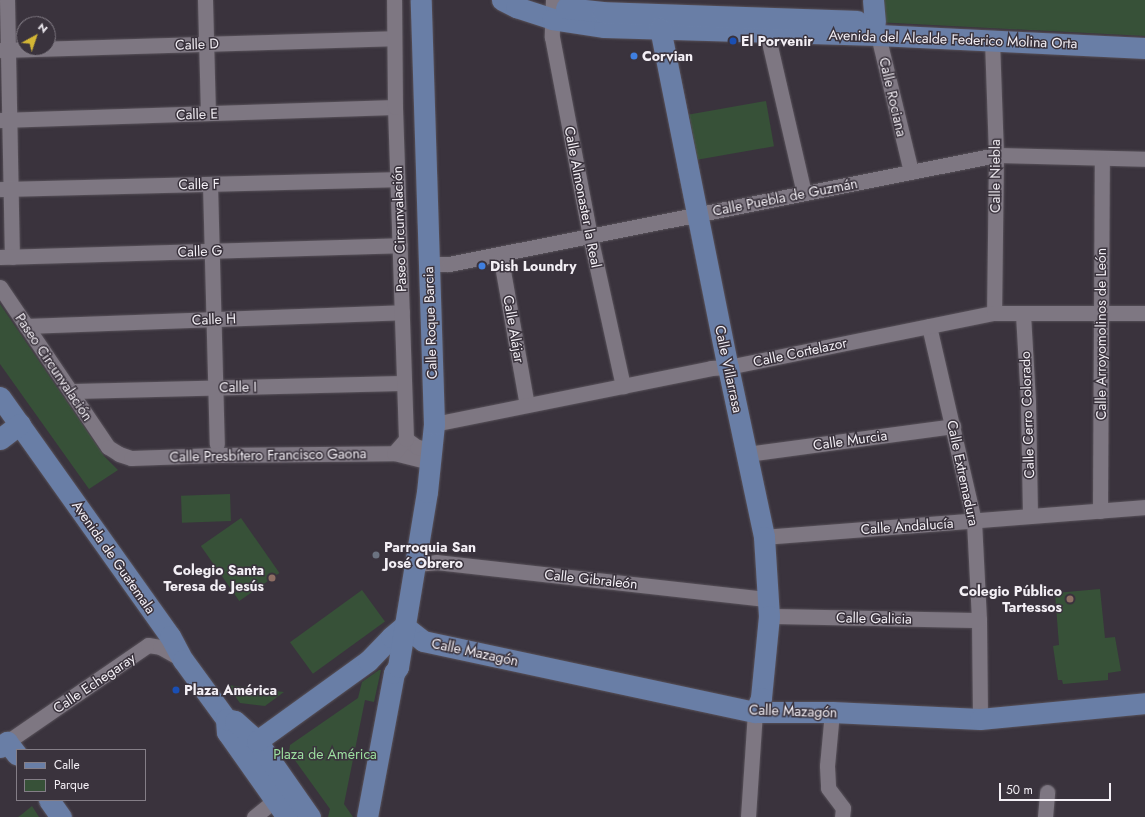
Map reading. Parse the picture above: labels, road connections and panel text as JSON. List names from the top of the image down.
{
  "streets": {
    "street": [
      "Avenida del Alcalde Federico Molina Orta",
      "Calle D",
      "Calle Rociana",
      "Calle E",
      "Calle Niebla",
      "Calle F",
      "Calle Almonaster la Real",
      "Calle Puebla de Guzmán",
      "Paseo Circunvalación",
      "Calle G",
      "Calle H",
      "Calle Roque Barcia",
      "Calle Alájar",
      "Calle Arroyomolinos de León",
      "Calle Cortelazor",
      "Calle Villarrasa",
      "Calle I",
      "Calle Cerro Colorado",
      "Calle Murcia",
      "Calle Presbítero Francisco Gaona",
      "Calle Extremadura",
      "Calle Andalucía",
      "Avenida de Guatemala",
      "Calle Gibraleón",
      "Calle Galicia",
      "Calle Mazagón",
      "Calle Echegaray"
    ]
  },
  "crossings": [
    ["Avenida del Alcalde Federico Molina Orta", "Calle Rociana"],
    ["Avenida del Alcalde Federico Molina Orta", "Calle Niebla"],
    ["Avenida del Alcalde Federico Molina Orta", "Calle Almonaster la Real"],
    ["Avenida del Alcalde Federico Molina Orta", "Calle Villarrasa"],
    ["Calle D", "Paseo Circunvalación"],
    ["Calle Rociana", "Calle Puebla de Guzmán"],
    ["Calle E", "Paseo Circunvalación"],
    ["Calle Niebla", "Calle Puebla de Guzmán"],
    ["Calle Niebla", "Calle Cortelazor"],
    ["Calle F", "Paseo Circunvalación"],
    ["Calle Almonaster la Real", "Calle Puebla de Guzmán"],
    ["Calle Almonaster la Real", "Calle Cortelazor"],
    ["Calle Puebla de Guzmán", "Calle Roque Barcia"],
    ["Calle Puebla de Guzmán", "Calle Alájar"],
    ["Calle Puebla de Guzmán", "Calle Arroyomolinos de León"],
    ["Calle Puebla de Guzmán", "Calle Villarrasa"],
    ["Paseo Circunvalación", "Calle G"],
    ["Paseo Circunvalación", "Calle H"],
    ["Paseo Circunvalación", "Calle I"],
    ["Paseo Circunvalación", "Calle Presbítero Francisco Gaona"],
    ["Calle Roque Barcia", "Calle Cortelazor"],
    ["Calle Roque Barcia", "Calle Presbítero Francisco Gaona"],
    ["Calle Roque Barcia", "Calle Gibraleón"],
    ["Calle Roque Barcia", "Calle Mazagón"],
    ["Calle Alájar", "Calle Cortelazor"],
    ["Calle Arroyomolinos de León", "Calle Cortelazor"],
    ["Calle Arroyomolinos de León", "Calle Andalucía"],
    ["Calle Cortelazor", "Calle Villarrasa"],
    ["Calle Cortelazor", "Calle Cerro Colorado"],
    ["Calle Cortelazor", "Calle Extremadura"],
    ["Calle Villarrasa", "Calle Murcia"],
    ["Calle Villarrasa", "Calle Andalucía"],
    ["Calle Villarrasa", "Calle Gibraleón"],
    ["Calle Villarrasa", "Calle Galicia"],
    ["Calle Villarrasa", "Calle Mazagón"],
    ["Calle Cerro Colorado", "Calle Andalucía"],
    ["Calle Murcia", "Calle Extremadura"],
    ["Calle Extremadura", "Calle Andalucía"],
    ["Calle Extremadura", "Calle Galicia"],
    ["Calle Extremadura", "Calle Mazagón"],
    ["Avenida de Guatemala", "Calle Echegaray"],
    ["Calle Gibraleón", "Calle Galicia"]
  ],
  "parks": ["Plaza de América"],
  "places": [
    "El Porvenir",
    "Corvian",
    "Dish Loundry",
    "Parroquia San José Obrero",
    "Colegio Santa Teresa de Jesús",
    "Colegio Público Tartessos",
    "Plaza América"
  ],
  "legend": ["Calle", "Parque"],
  "scale_bar": "50 m",
  "north": "top right"
}
